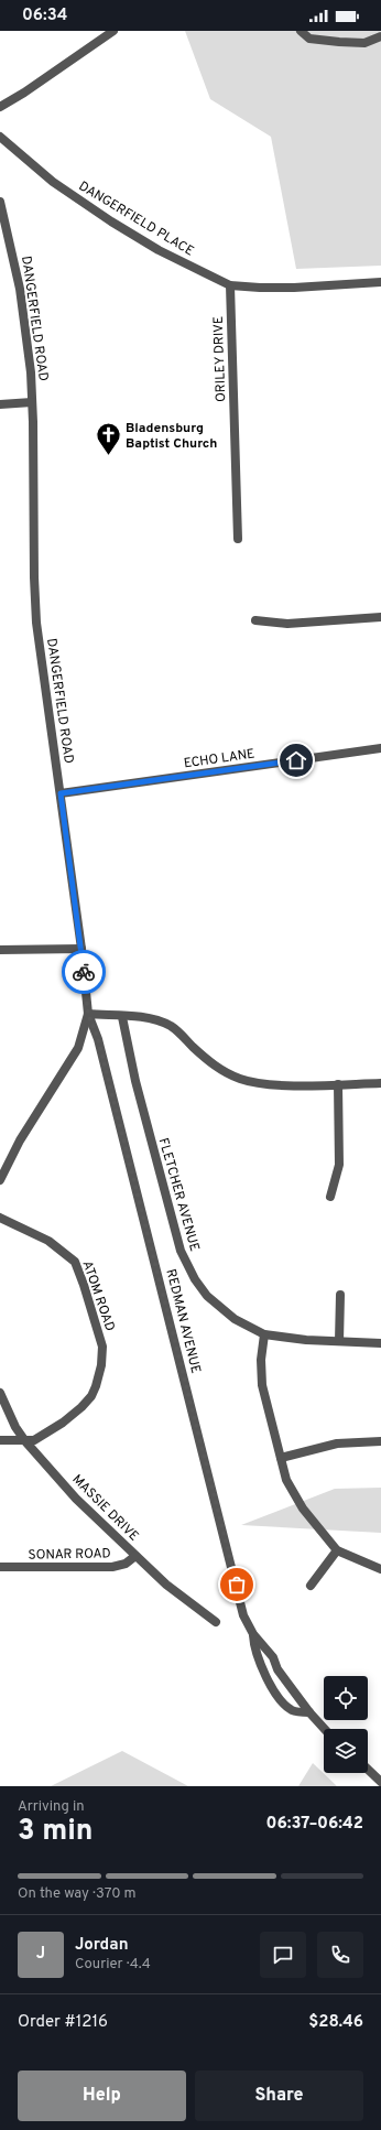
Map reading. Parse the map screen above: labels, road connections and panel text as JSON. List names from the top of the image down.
{
  "streets": {
    "street": [
      "DANGERFIELD PLACE",
      "DANGERFIELD ROAD",
      "ORILEY DRIVE",
      "ECHO LANE",
      "FLETCHER AVENUE",
      "ATOM ROAD",
      "REDMAN AVENUE",
      "MASSIE DRIVE",
      "SONAR ROAD"
    ]
  },
  "crossings": [
    ["DANGERFIELD PLACE", "ORILEY DRIVE"],
    ["DANGERFIELD ROAD", "ECHO LANE"],
    ["DANGERFIELD ROAD", "REDMAN AVENUE"],
    ["ATOM ROAD", "MASSIE DRIVE"],
    ["MASSIE DRIVE", "SONAR ROAD"]
  ],
  "places": {
    "church": ["Bladensburg Baptist Church"]
  },
  "page": {
    "status": "06:34",
    "heading": ["3 min", "Arriving in", "06:37–06:42"],
    "panel": [
      "Jordan",
      "Courier · 4.4",
      "Order #1216",
      "$28.46"
    ],
    "bar": "On the way · 370 m",
    "round": "J",
    "buttons": ["Help", "Share"]
  }
}
